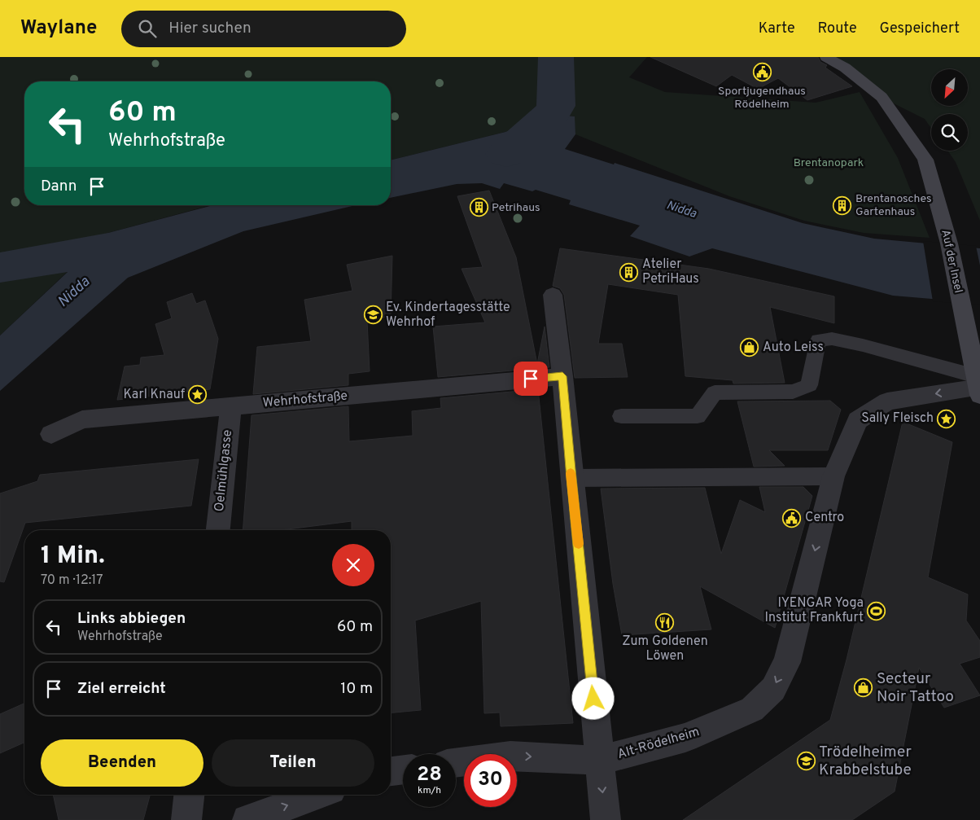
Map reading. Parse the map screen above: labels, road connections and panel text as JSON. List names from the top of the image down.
{
  "streets": {
    "main road": ["Auf der Insel"],
    "street": ["Wehrhofstraße", "Oelmühlgasse", "Alt-Rödelheim"]
  },
  "crossings": [
    ["Auf der Insel", "Alt-Rödelheim"],
    ["Wehrhofstraße", "Oelmühlgasse"]
  ],
  "one_way": ["Alt-Rödelheim"],
  "water": ["Nidda"],
  "parks": ["Brentanopark"],
  "places": {
    "public building": ["Sportjugendhaus Rödelheim", "Centro"],
    "building": ["Brentanosches Gartenhaus", "Petrihaus", "Atelier PetriHaus"],
    "school or university": ["Ev. Kindertagesstätte Wehrhof", "Trödelheimer Krabbelstube"],
    "shop": ["Auto Leiss", "Secteur Noir Tattoo"],
    "place": ["Karl Knauf", "Sally Fleisch"],
    "sports": ["IYENGAR Yoga Institut Frankfurt"],
    "restaurant": ["Zum Goldenen Löwen"]
  },
  "north": "bottom left",
  "page": {
    "header": "Waylane",
    "search": "Hier suchen",
    "nav": ["Karte", "Route", "Gespeichert"],
    "turn": ["60 m", "Wehrhofstraße"],
    "then": "Dann",
    "heading": ["1 Min.", "70 m · 12:17"],
    "list": [
      {
        "name": "Links abbiegen",
        "note": "Wehrhofstraße",
        "value": "60 m"
      },
      {
        "name": "Ziel erreicht",
        "value": "10 m"
      }
    ],
    "buttons": ["Beenden", "Teilen"],
    "speed": "28 km/h",
    "limit": "30"
  }
}
